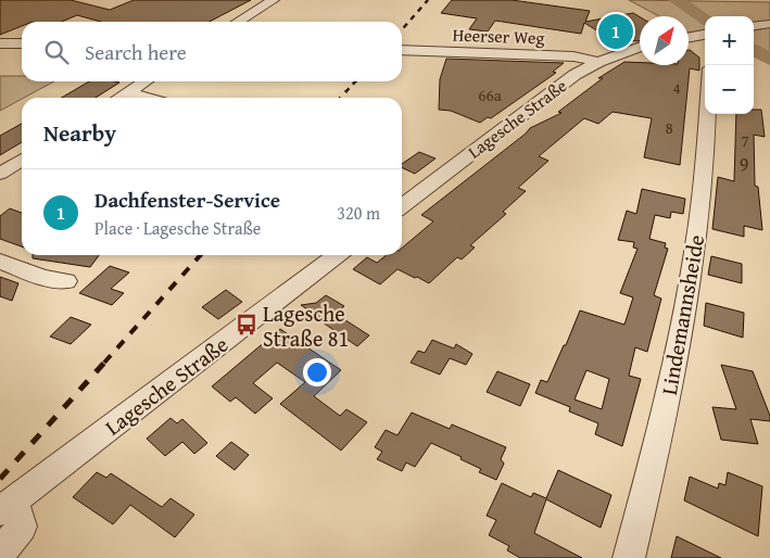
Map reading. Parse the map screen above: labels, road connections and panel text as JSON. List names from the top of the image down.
{
  "streets": {
    "street": ["Heerser Weg", "Lagesche Straße", "Lindemannsheide"]
  },
  "crossings": [
    ["Heerser Weg", "Lagesche Straße"]
  ],
  "places": {
    "bus stop": ["Lagesche Straße 81"]
  },
  "house_numbers": [
    "4",
    "66a",
    "8",
    "7",
    "9"
  ],
  "north": "top right",
  "page": {
    "pins": "1",
    "map_buttons": ["+", "−"],
    "search": "Search here",
    "heading": "Nearby",
    "list": [
      {
        "mark": "1",
        "name": "Dachfenster-Service",
        "note": "Place · Lagesche Straße",
        "value": "320 m"
      }
    ]
  }
}
